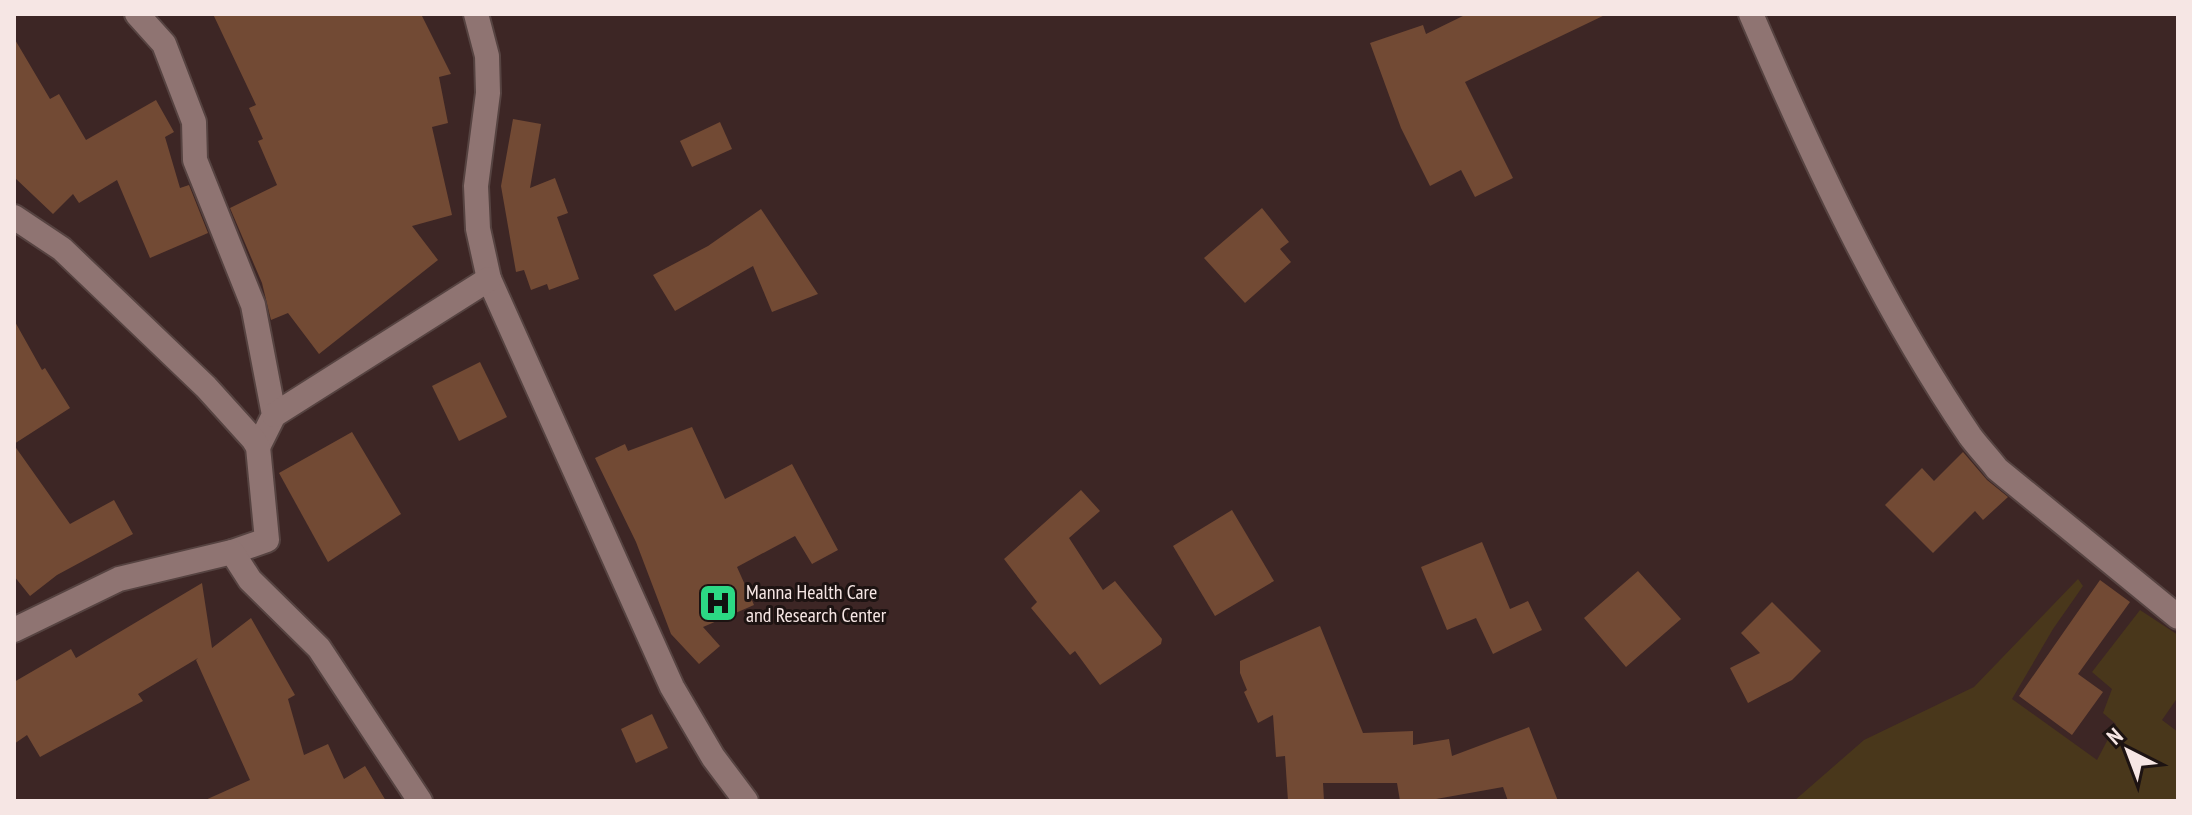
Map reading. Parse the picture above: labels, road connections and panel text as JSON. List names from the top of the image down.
{
  "places": {
    "hospital": ["Manna Health Care and Research Center"]
  },
  "north": "top left"
}
